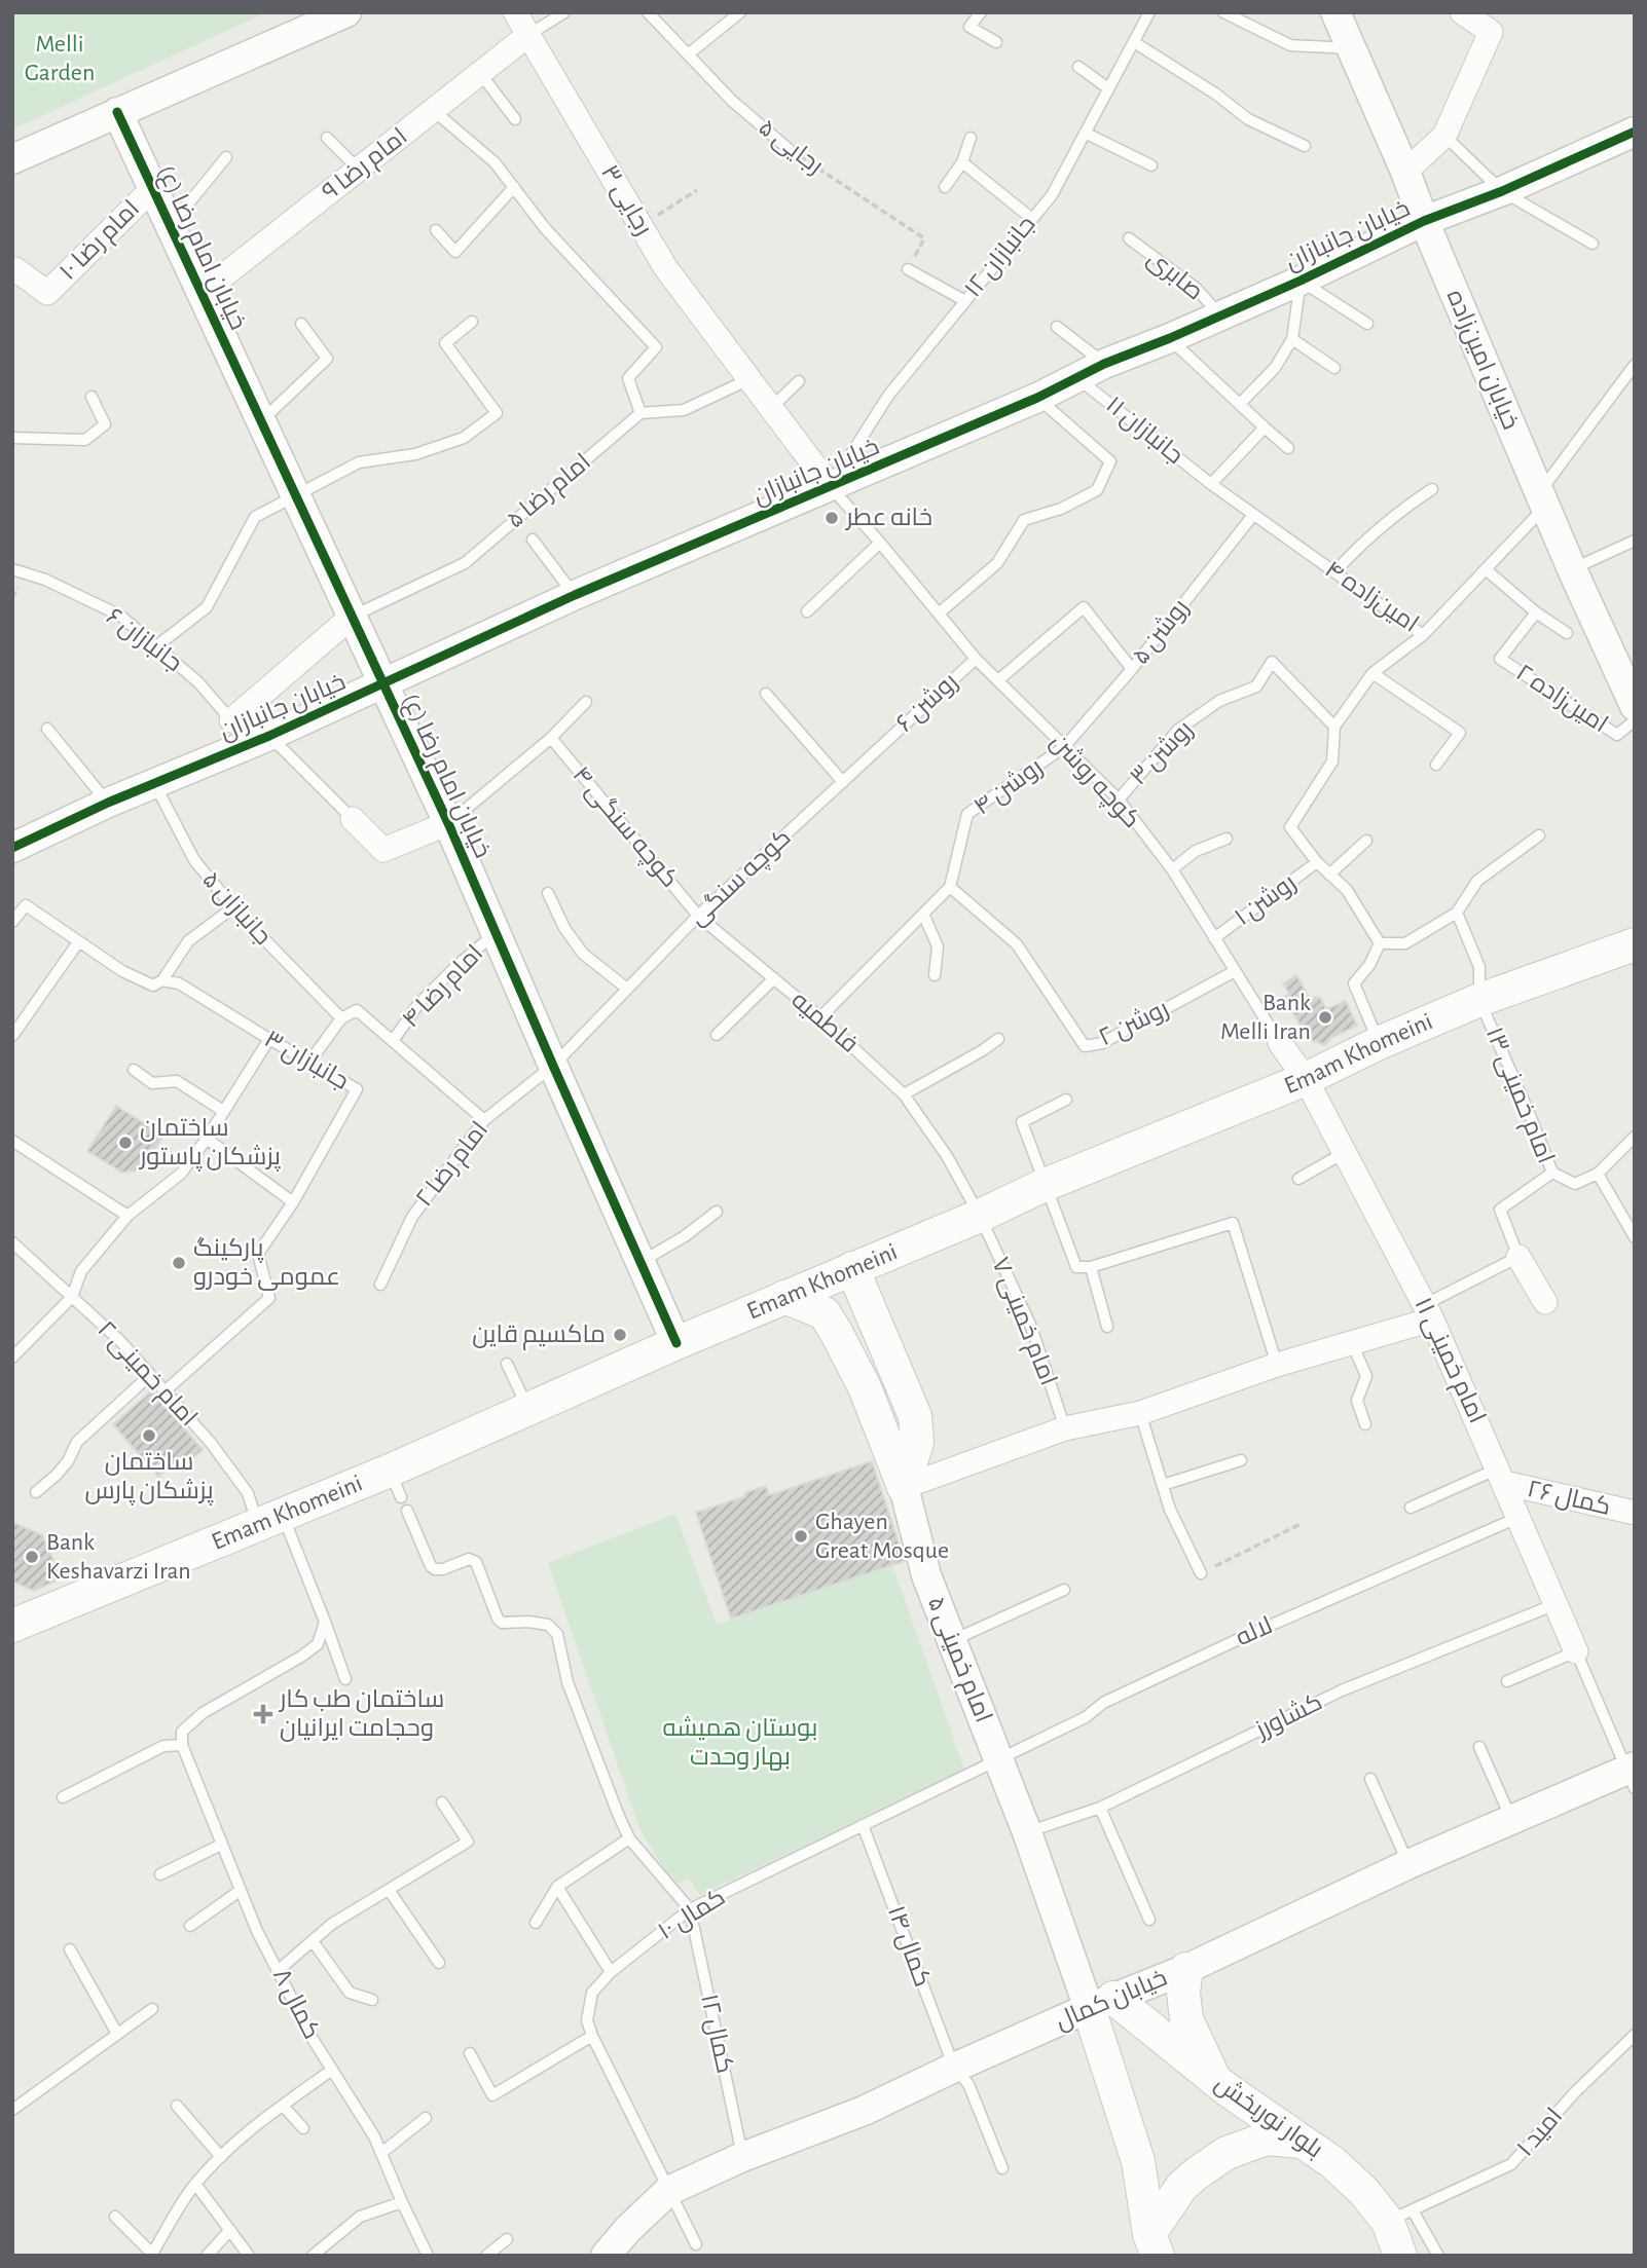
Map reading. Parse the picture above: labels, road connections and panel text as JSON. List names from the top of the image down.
{
  "streets": {
    "main road": ["Emam Khomeini", "بلوار نوربخش"],
    "street": [
      "امام رضا ۹",
      "رجایی ۳",
      "خیابان جانبازان",
      "امام رضا ۱۰",
      "خیابان امام رضا (ع)",
      "خیابان امین‌زاده",
      "امام خمینی ۱۱",
      "کمال ۲۶",
      "امام خمینی ۵",
      "خیابان کمال"
    ],
    "lane": [
      "رجایی ۵",
      "جانبازان ۱۲",
      "صابری",
      "جانبازان ۱۱",
      "امام رضا ۵",
      "امین‌زاده ۴",
      "روشن ۵",
      "جانبازان ۶",
      "امین‌زاده ۲",
      "روشن ۶",
      "روشن ۳",
      "کوچه روشن",
      "روشن ۴",
      "کوچه سنگی ۴",
      "کوچه سنگی",
      "روشن ۱",
      "جانبازان ۵",
      "امام رضا ۴",
      "فاطمیه",
      "روشن ۲",
      "جانبازان ۳",
      "امام خمینی ۱۳",
      "امام رضا ۲",
      "امام خمینی ۷",
      "امام خمینی ۲",
      "لاله",
      "کشاورز",
      "کمال ۱۰",
      "کمال ۱۴",
      "کمال ۸",
      "کمال ۱۲",
      "امید ۱"
    ]
  },
  "crossings": [
    ["امام رضا ۹", "رجایی ۳"],
    ["امام رضا ۹", "خیابان امام رضا (ع)"],
    ["رجایی ۳", "خیابان جانبازان"],
    ["رجایی ۳", "جانبازان ۱۲"],
    ["رجایی ۳", "کوچه روشن"],
    ["خیابان جانبازان", "خیابان امام رضا (ع)"],
    ["خیابان جانبازان", "جانبازان ۱۲"],
    ["خیابان جانبازان", "صابری"],
    ["خیابان جانبازان", "خیابان امین‌زاده"],
    ["خیابان جانبازان", "جانبازان ۱۱"],
    ["خیابان جانبازان", "جانبازان ۶"],
    ["خیابان جانبازان", "کوچه روشن"],
    ["خیابان جانبازان", "جانبازان ۵"],
    ["امام رضا ۱۰", "خیابان امام رضا (ع)"],
    ["خیابان امام رضا (ع)", "امام رضا ۵"],
    ["خیابان امام رضا (ع)", "امام رضا ۴"],
    ["خیابان امام رضا (ع)", "Emam Khomeini"],
    ["خیابان امام رضا (ع)", "امام رضا ۲"],
    ["جانبازان ۱۲", "کوچه روشن"],
    ["خیابان امین‌زاده", "امین‌زاده ۴"],
    ["جانبازان ۱۱", "امین‌زاده ۴"],
    ["امین‌زاده ۴", "روشن ۵"],
    ["روشن ۵", "کوچه روشن"],
    ["روشن ۵", "روشن ۴"],
    ["روشن ۶", "کوچه روشن"],
    ["روشن ۶", "کوچه سنگی"],
    ["روشن ۳", "کوچه روشن"],
    ["کوچه روشن", "روشن ۴"],
    ["کوچه روشن", "روشن ۱"],
    ["کوچه روشن", "روشن ۲"],
    ["کوچه روشن", "امام خمینی ۱۱"],
    ["روشن ۴", "روشن ۲"],
    ["کوچه سنگی ۴", "کوچه سنگی"],
    ["کوچه سنگی ۴", "فاطمیه"],
    ["کوچه سنگی", "امام رضا ۲"],
    ["فاطمیه", "Emam Khomeini"],
    ["فاطمیه", "امام خمینی ۷"],
    ["Emam Khomeini", "امام خمینی ۱۳"],
    ["Emam Khomeini", "امام خمینی ۷"],
    ["Emam Khomeini", "امام خمینی ۱۱"],
    ["Emam Khomeini", "امام خمینی ۲"],
    ["جانبازان ۳", "امام خمینی ۲"],
    ["امام خمینی ۱۱", "کمال ۲۶"],
    ["امام خمینی ۱۱", "لاله"],
    ["امام خمینی ۱۱", "کشاورز"],
    ["لاله", "امام خمینی ۵"],
    ["لاله", "کمال ۱۰"],
    ["امام خمینی ۵", "کشاورز"],
    ["امام خمینی ۵", "کمال ۱۰"],
    ["امام خمینی ۵", "خیابان کمال"],
    ["امام خمینی ۵", "بلوار نوربخش"],
    ["کمال ۱۰", "کمال ۱۴"],
    ["کمال ۱۰", "خیابان کمال"],
    ["کمال ۱۰", "کمال ۱۲"],
    ["کمال ۱۴", "خیابان کمال"],
    ["خیابان کمال", "کمال ۱۲"],
    ["خیابان کمال", "بلوار نوربخش"],
    ["بلوار نوربخش", "امید ۱"]
  ],
  "parks": ["Melli Garden", "بوستان همیشه بهار وحدت"],
  "places": {
    "other": [
      "خانه عطر",
      "Bank Melli Iran",
      "ساختمان پزشکان پاستور",
      "پارکینگ عمومی خودرو",
      "ماکسیم قاین",
      "ساختمان پزشکان پارس",
      "Ghayen Great Mosque",
      "Bank Keshavarzi Iran"
    ],
    "health": ["ساختمان طب کار و‌حجامت ایرانیان"]
  }
}
